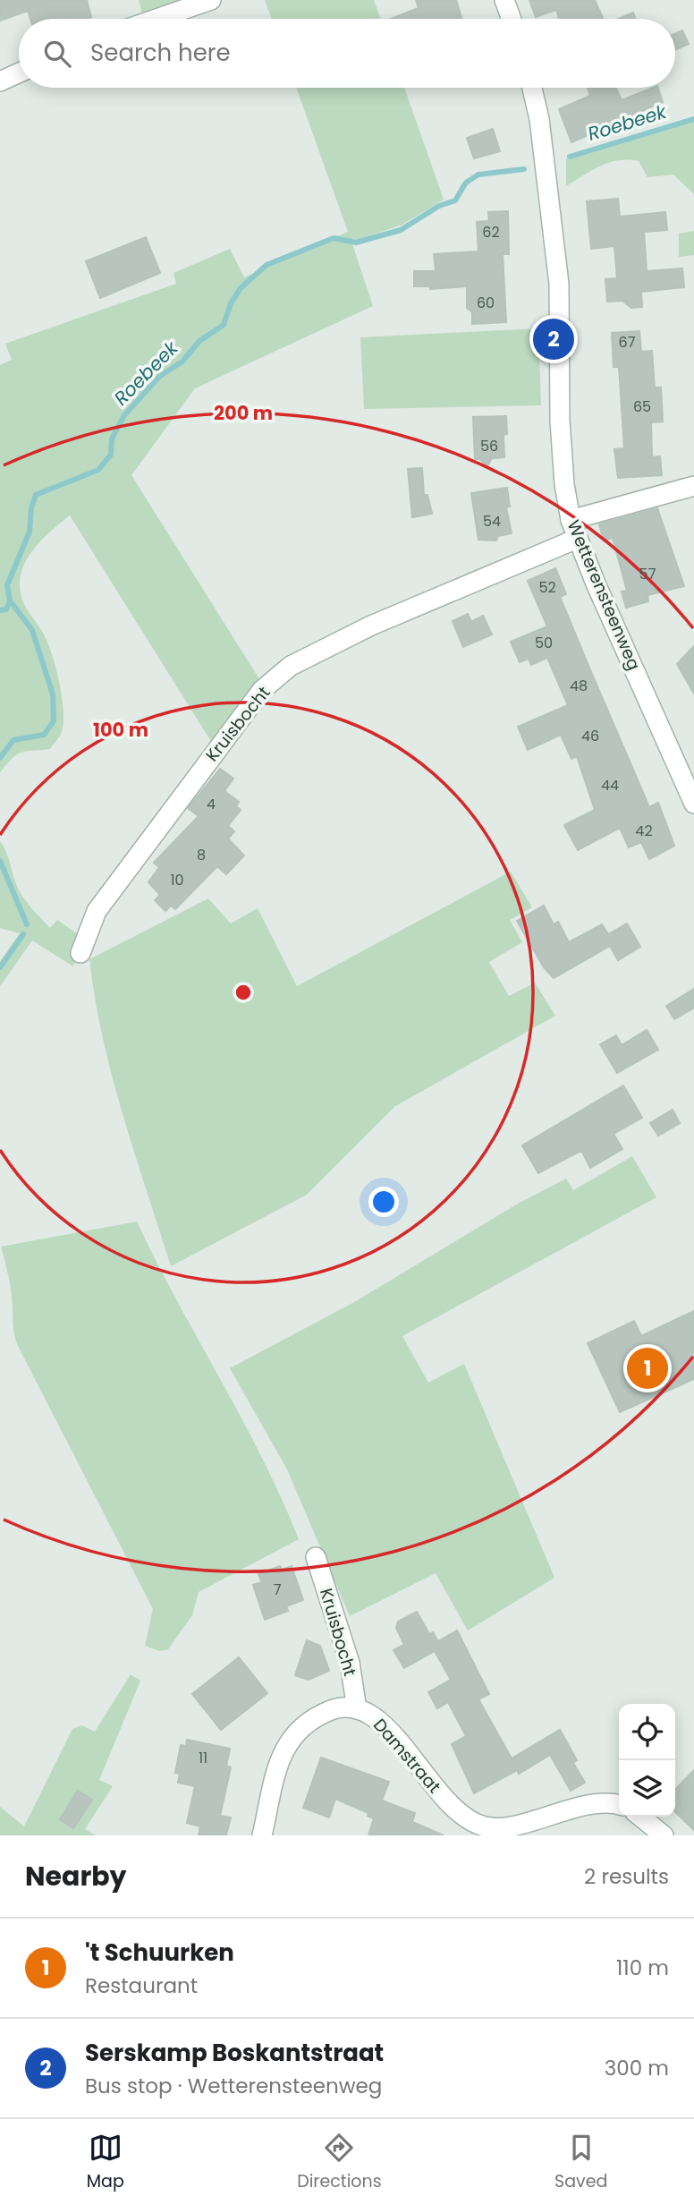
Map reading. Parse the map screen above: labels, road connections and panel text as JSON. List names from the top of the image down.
{
  "streets": {
    "street": ["Wetterensteenweg", "Kruisbocht", "Damstraat"]
  },
  "crossings": [
    ["Wetterensteenweg", "Kruisbocht"],
    ["Kruisbocht", "Damstraat"]
  ],
  "water": ["Roebeek"],
  "house_numbers": [
    "62",
    "60",
    "67",
    "65",
    "56",
    "54",
    "57",
    "52",
    "50",
    "48",
    "46",
    "44",
    "4",
    "42",
    "8",
    "10",
    "7",
    "11"
  ],
  "page": {
    "search": "Search here",
    "pins": ["2", "1"],
    "heading": ["Nearby", "2 results"],
    "list": [
      {
        "mark": "1",
        "name": "'t Schuurken",
        "note": "Restaurant",
        "value": "110 m"
      },
      {
        "mark": "2",
        "name": "Serskamp Boskantstraat",
        "note": "Bus stop · Wetterensteenweg",
        "value": "300 m"
      }
    ],
    "nav": ["Map", "Directions", "Saved"]
  },
  "rings": ["200 m", "100 m"]
}
